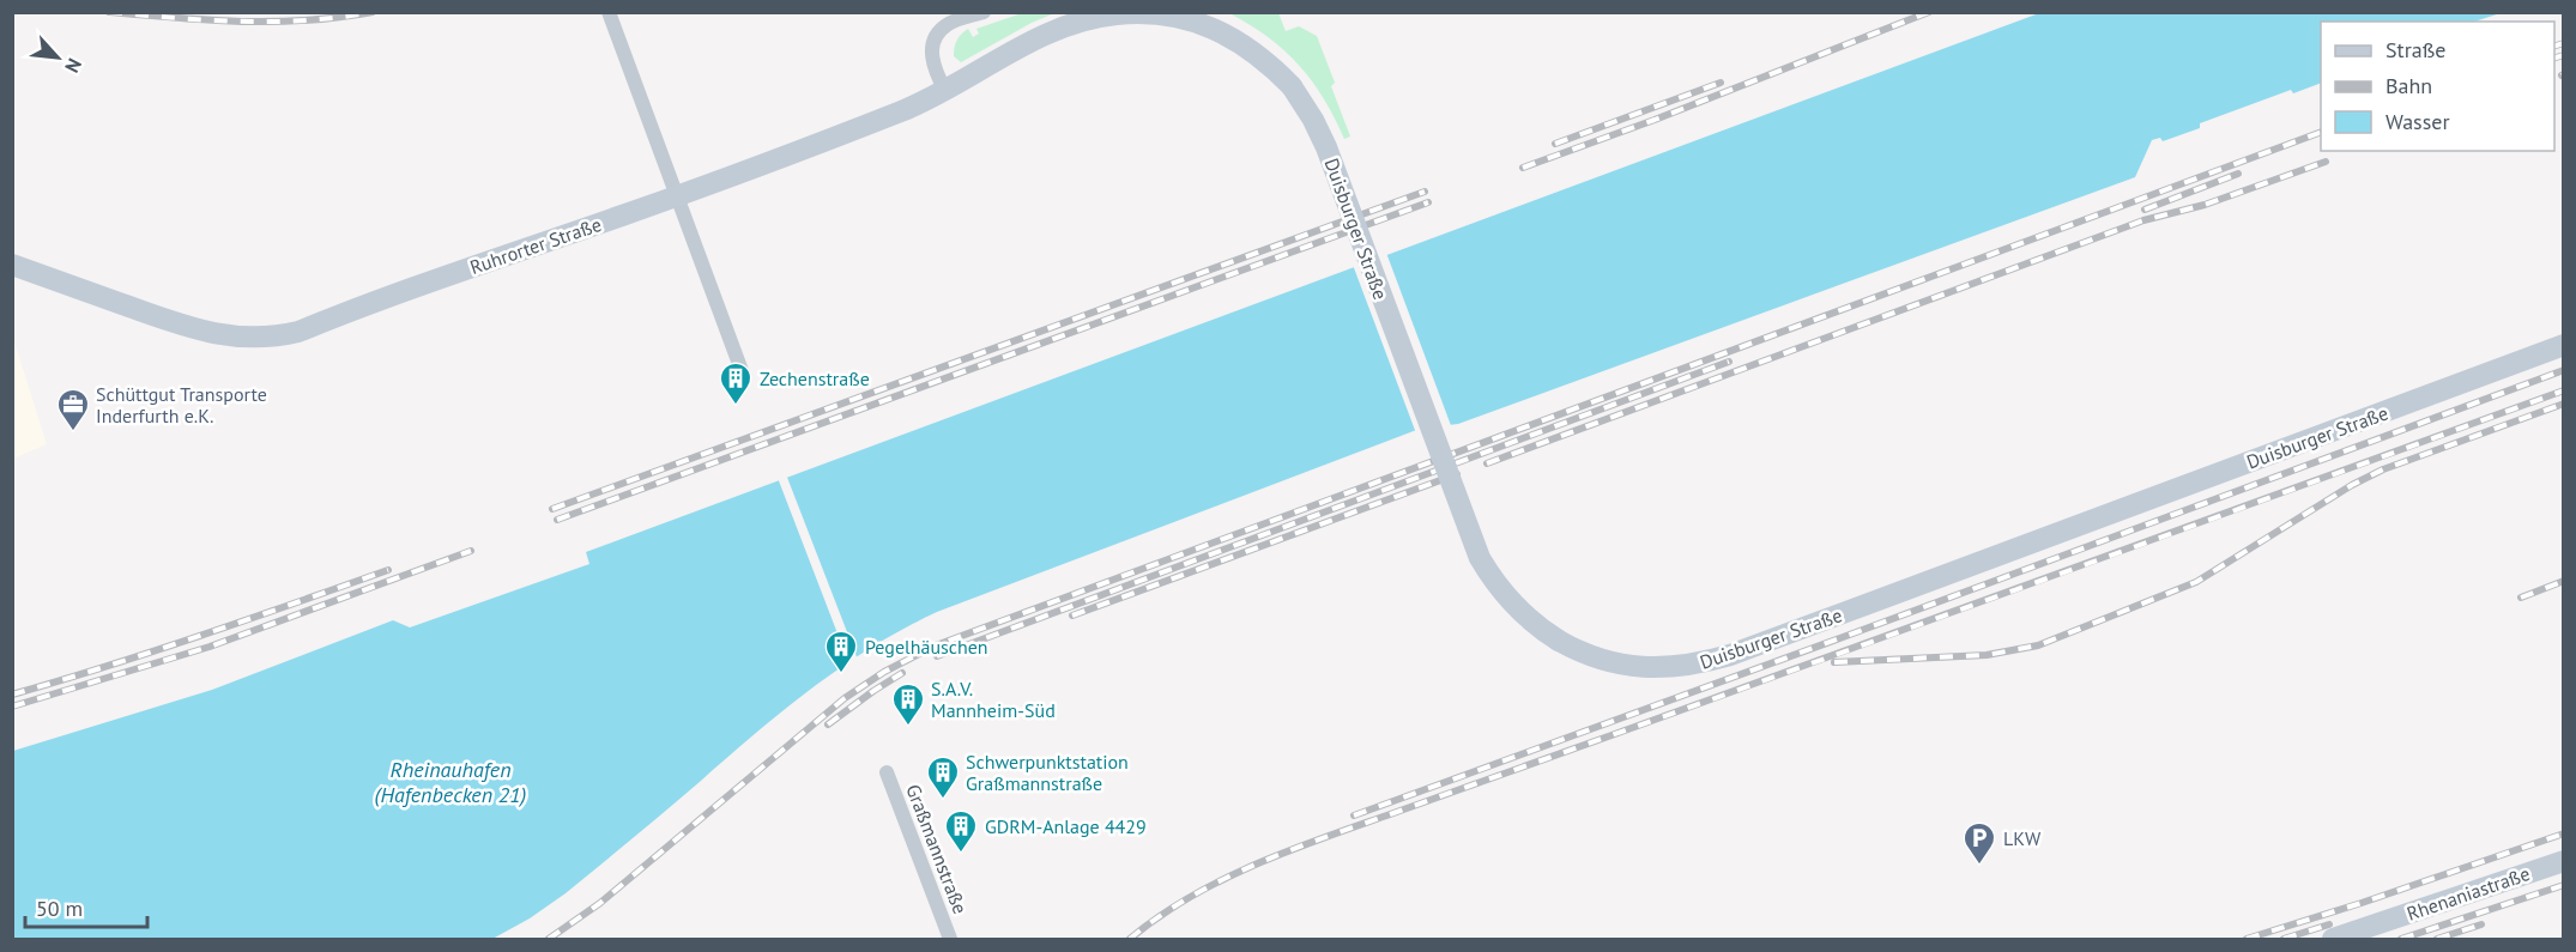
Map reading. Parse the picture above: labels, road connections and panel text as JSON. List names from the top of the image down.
{
  "streets": {
    "street": [
      "Duisburger Straße",
      "Ruhrorter Straße",
      "Graßmannstraße",
      "Rhenaniastraße"
    ]
  },
  "crossings": [
    ["Duisburger Straße", "Ruhrorter Straße"]
  ],
  "water": ["Rheinauhafen (Hafenbecken 21)"],
  "places": {
    "building": [
      "Zechenstraße",
      "Pegelhäuschen",
      "S.A.V. Mannheim-Süd",
      "Schwerpunktstation Graßmannstraße",
      "GDRM-Anlage 4429"
    ],
    "office": ["Schüttgut Transporte Inderfurth e.K."],
    "parking": ["LKW"]
  },
  "legend": ["Straße", "Bahn", "Wasser"],
  "scale_bar": "50 m",
  "north": "bottom right"
}
